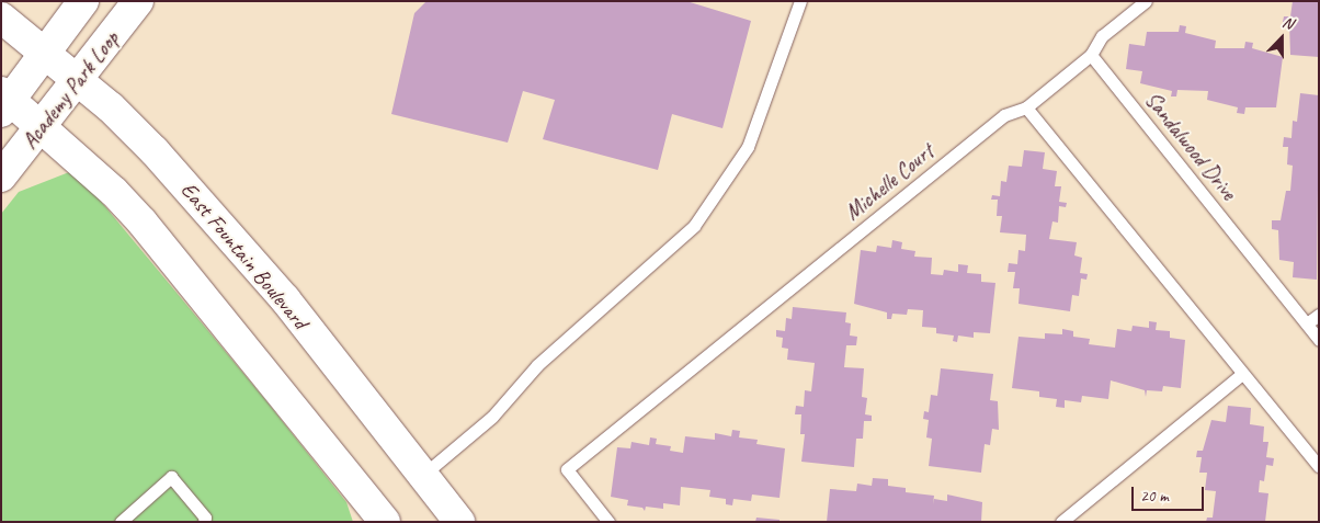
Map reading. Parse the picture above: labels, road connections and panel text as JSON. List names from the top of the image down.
{
  "streets": {
    "main road": ["Academy Park Loop", "East Fountain Boulevard"],
    "lane": ["Sandalwood Drive", "Michelle Court"]
  },
  "crossings": [
    ["Academy Park Loop", "East Fountain Boulevard"]
  ],
  "scale_bar": "20 m",
  "north": "top"
}
